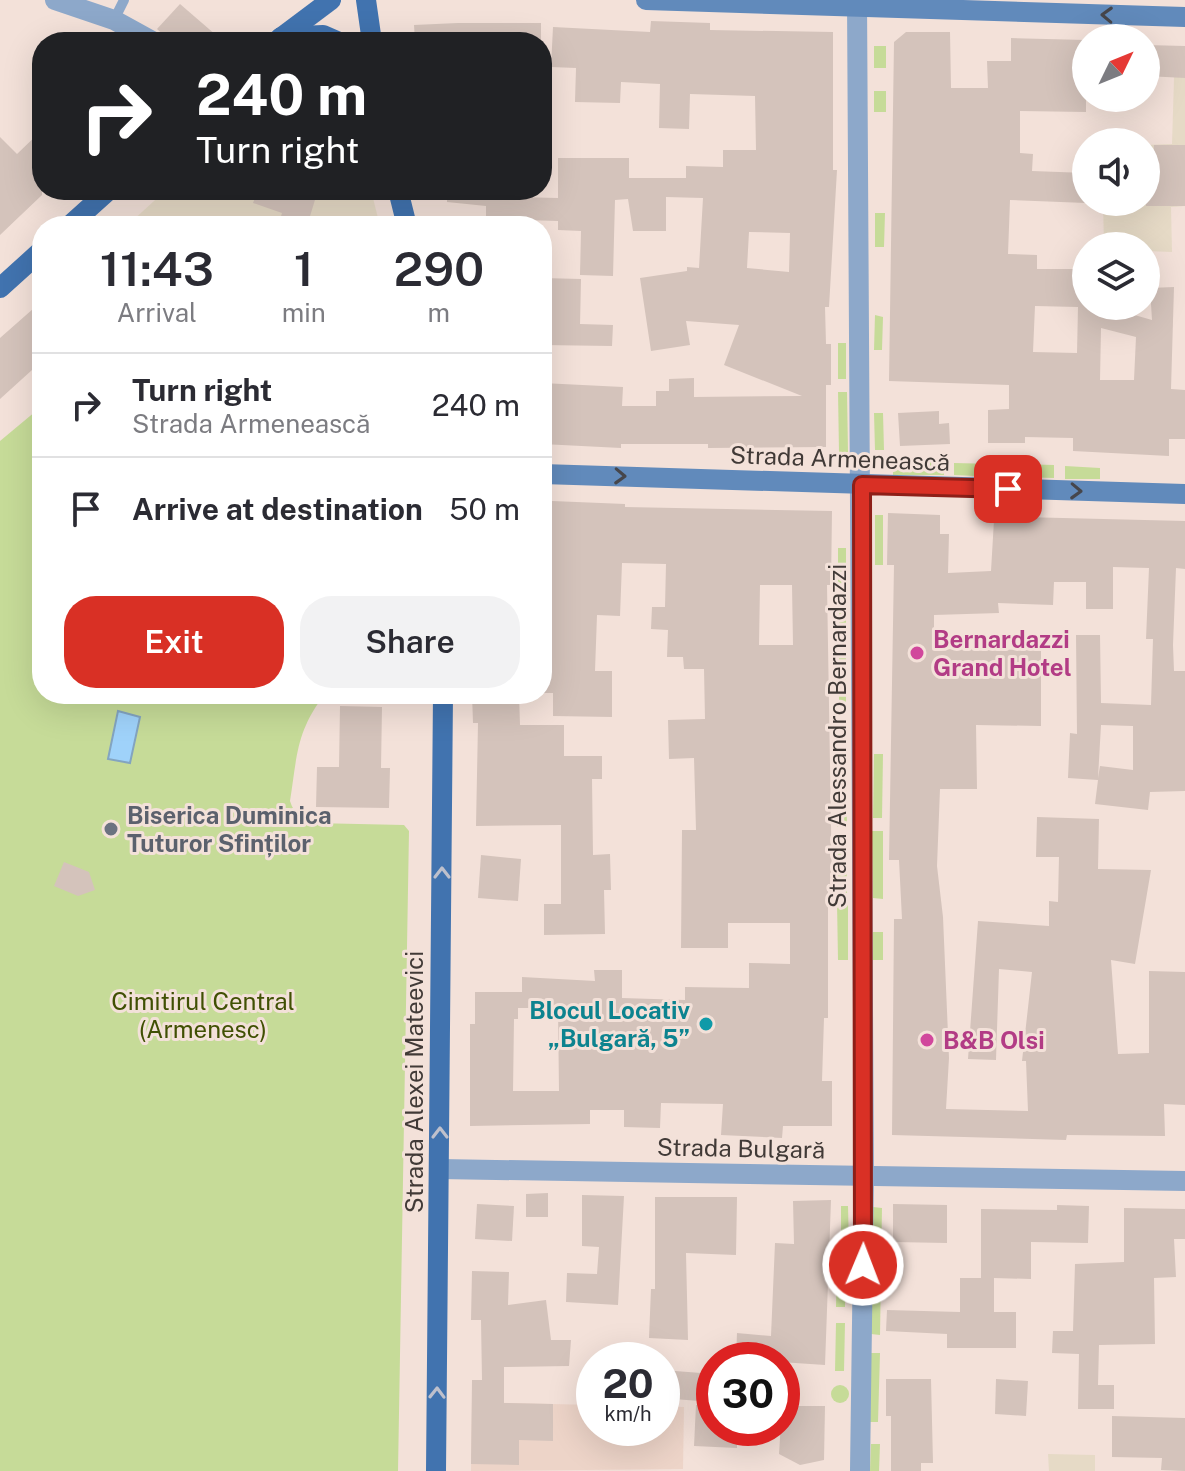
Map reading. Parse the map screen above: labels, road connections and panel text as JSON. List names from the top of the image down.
{
  "streets": {
    "main road": ["Strada Armenească", "Strada Alexei Mateevici"],
    "street": ["Strada Alessandro Bernardazzi", "Strada Bulgară"]
  },
  "crossings": [
    ["Strada Armenească", "Strada Alessandro Bernardazzi"],
    ["Strada Alessandro Bernardazzi", "Strada Bulgară"],
    ["Strada Alexei Mateevici", "Strada Bulgară"]
  ],
  "one_way": ["Strada Armenească", "Strada Alexei Mateevici"],
  "parks": ["Cimitirul Central (Armenesc)"],
  "places": [
    "Bernardazzi Grand Hotel",
    "Biserica Duminica Tuturor Sfinților",
    "Blocul Locativ „Bulgară, 5”",
    "B&B Olsi"
  ],
  "north": "top right",
  "page": {
    "turn": ["240 m", "Turn right"],
    "eta": [
      "11:43",
      "Arrival",
      "1",
      "min",
      "290",
      "m"
    ],
    "list": [
      {
        "name": "Turn right",
        "note": "Strada Armenească",
        "value": "240 m"
      },
      {
        "name": "Arrive at destination",
        "value": "50 m"
      }
    ],
    "buttons": ["Exit", "Share"],
    "speed": "20 km/h",
    "limit": "30"
  }
}
